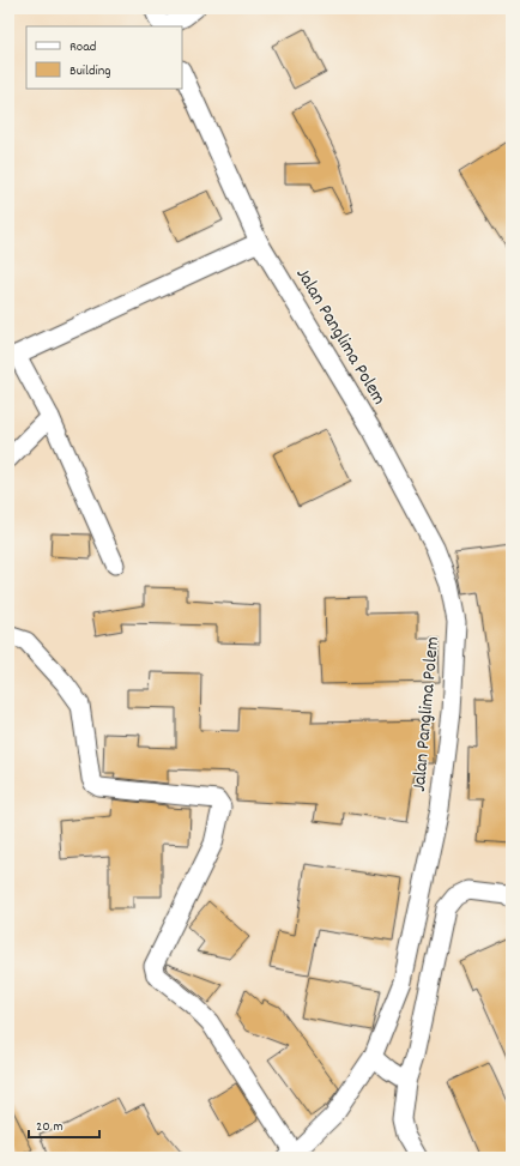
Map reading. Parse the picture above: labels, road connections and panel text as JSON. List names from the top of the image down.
{
  "streets": {
    "street": ["Jalan Panglima Polem"]
  },
  "legend": ["Road", "Building"],
  "scale_bar": "20 m"
}
